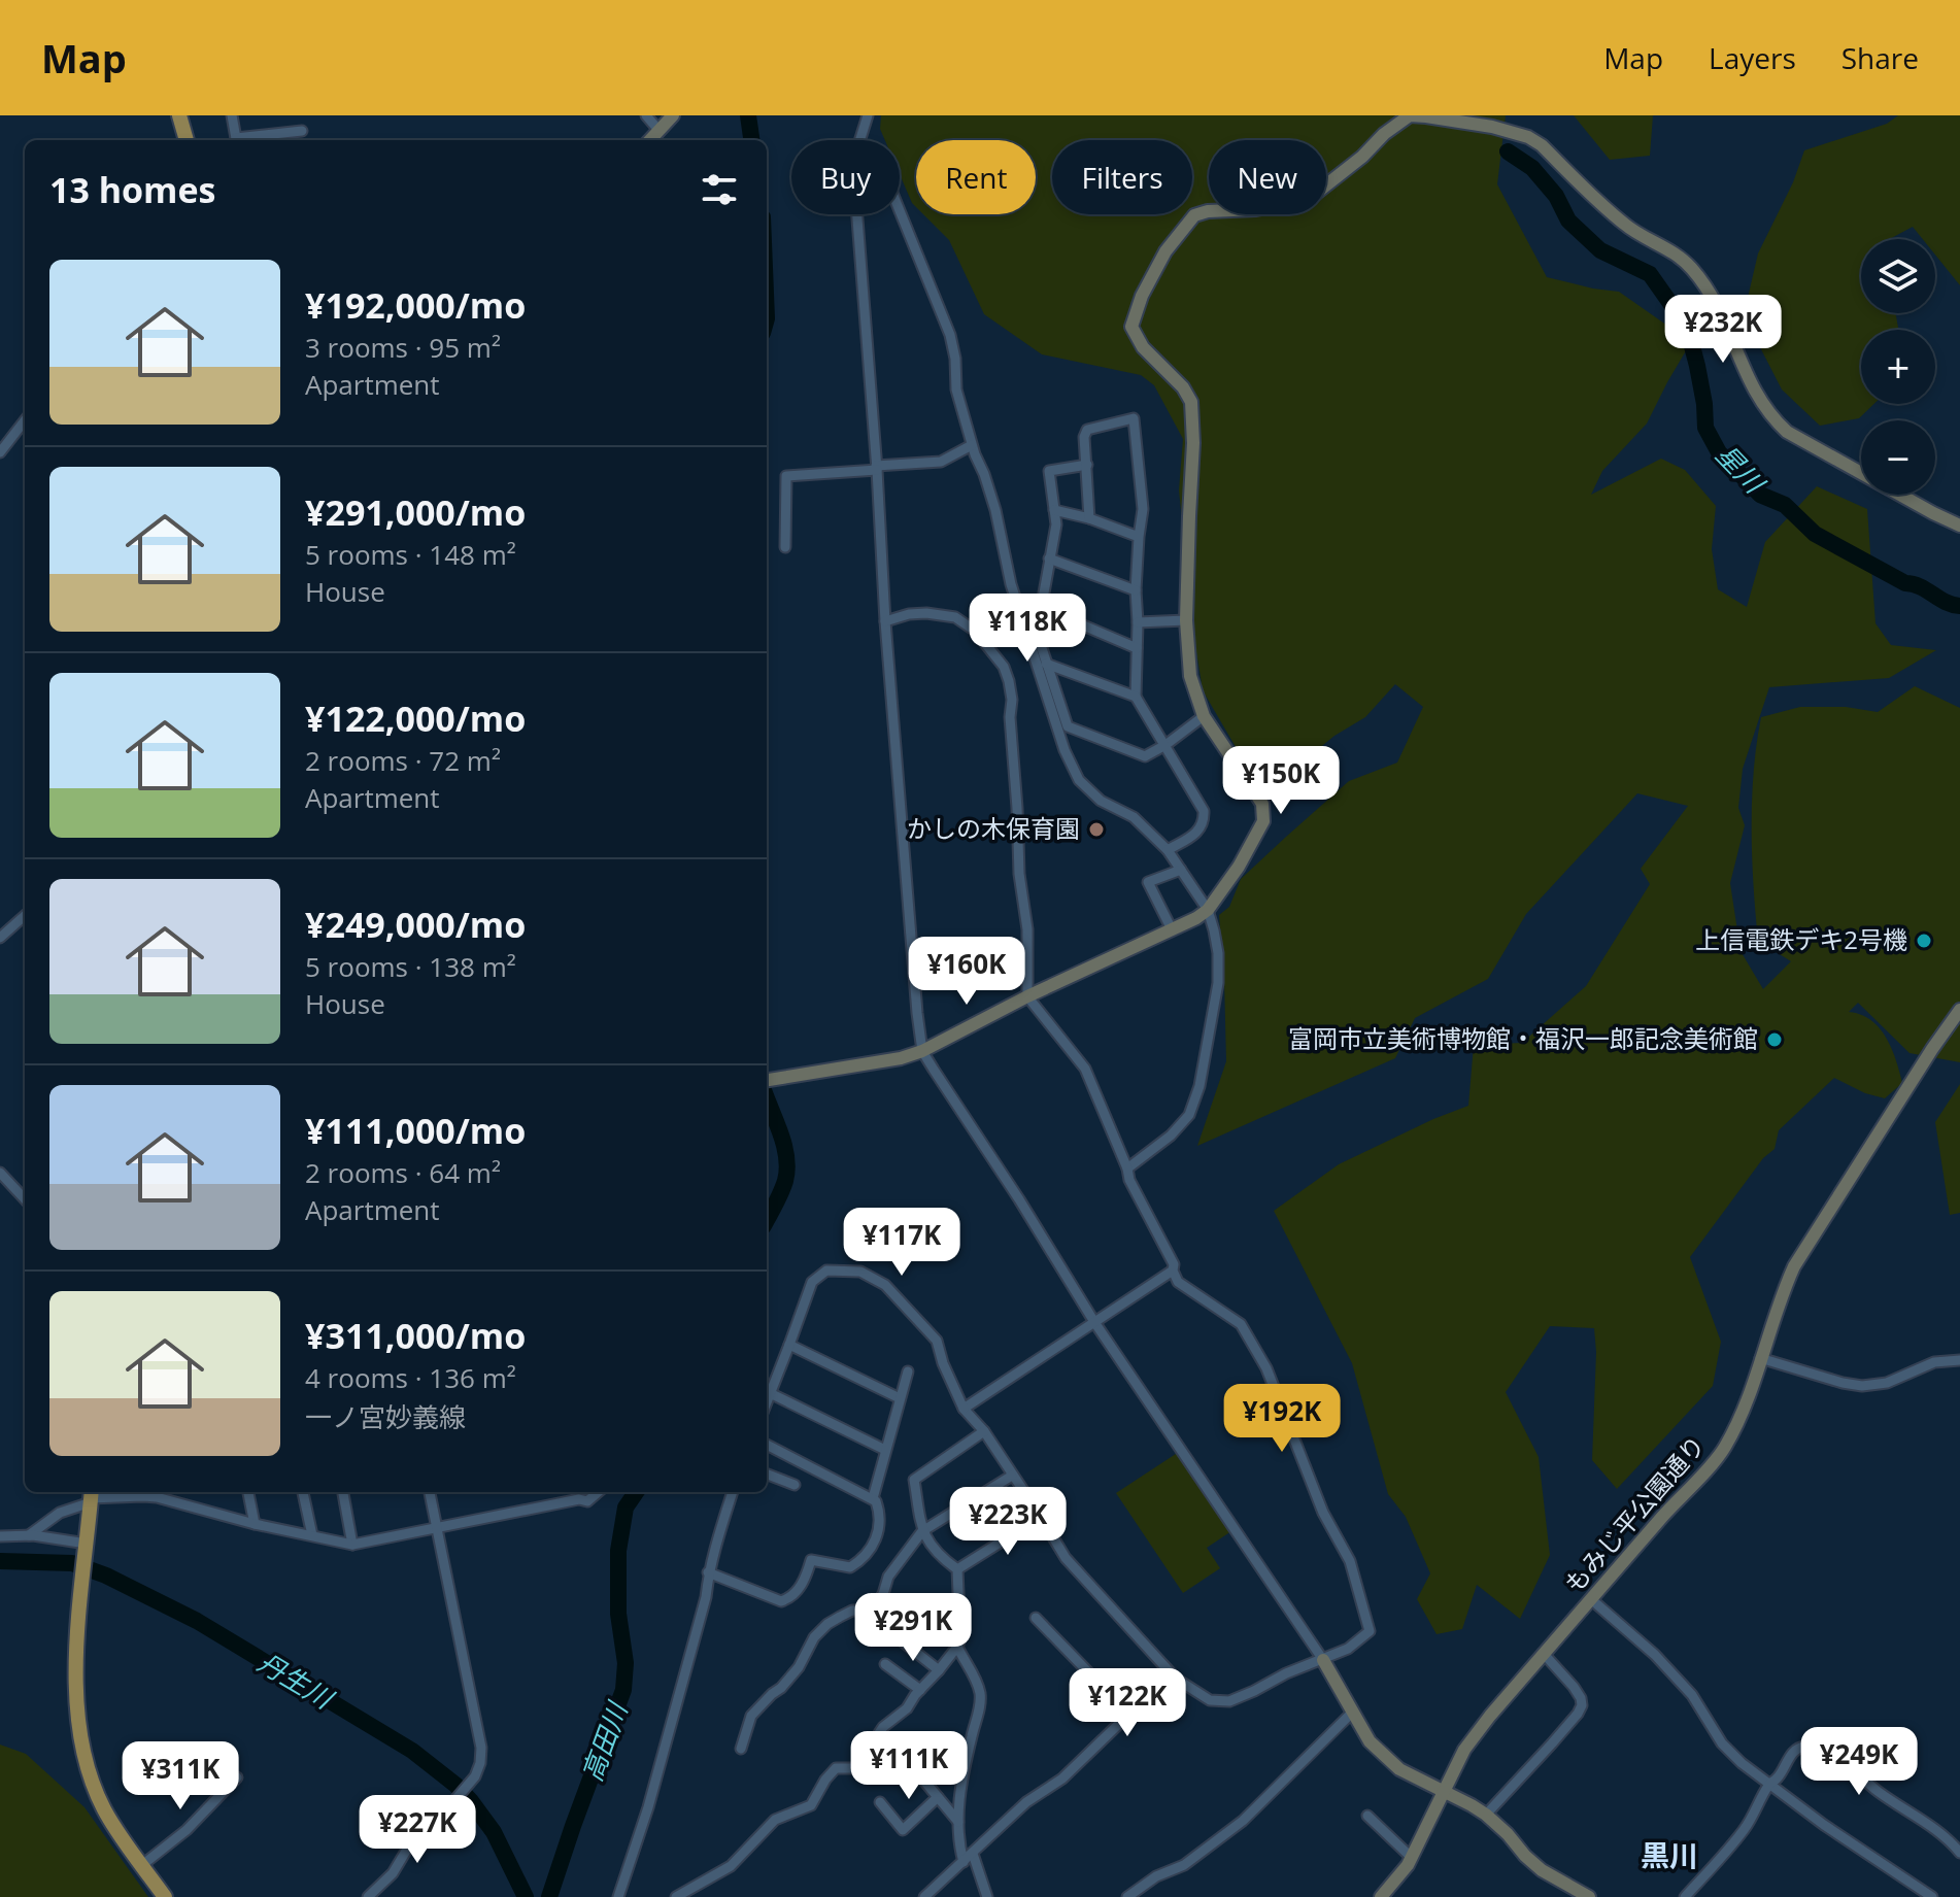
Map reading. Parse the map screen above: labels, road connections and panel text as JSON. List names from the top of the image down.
{
  "streets": {
    "street": ["もみじ平公園通り"]
  },
  "districts": ["黒川"],
  "water": ["星川", "丹生川", "高田川"],
  "places": ["かしの木保育園", "上信電鉄デキ2号機", "富岡市立美術博物館・福沢一郎記念美術館"],
  "page": {
    "header": "Map",
    "nav": ["Map", "Layers", "Share"],
    "chip": [
      "Buy",
      "Rent",
      "Filters",
      "New"
    ],
    "heading": "13 homes",
    "map_buttons": ["+", "−"],
    "list": [
      {
        "name": "¥192,000/mo",
        "note": "3 rooms · 95 m² · Apartment"
      },
      {
        "name": "¥291,000/mo",
        "note": "5 rooms · 148 m² · House"
      },
      {
        "name": "¥122,000/mo",
        "note": "2 rooms · 72 m² · Apartment"
      },
      {
        "name": "¥249,000/mo",
        "note": "5 rooms · 138 m² · House"
      },
      {
        "name": "¥111,000/mo",
        "note": "2 rooms · 64 m² · Apartment"
      },
      {
        "name": "¥311,000/mo",
        "note": "4 rooms · 136 m² · 一ノ宮妙義線"
      }
    ],
    "price": [
      "¥232K",
      "¥118K",
      "¥150K",
      "¥160K",
      "¥117K",
      "¥192K",
      "¥223K",
      "¥291K",
      "¥122K",
      "¥249K",
      "¥111K",
      "¥311K",
      "¥227K"
    ]
  }
}
